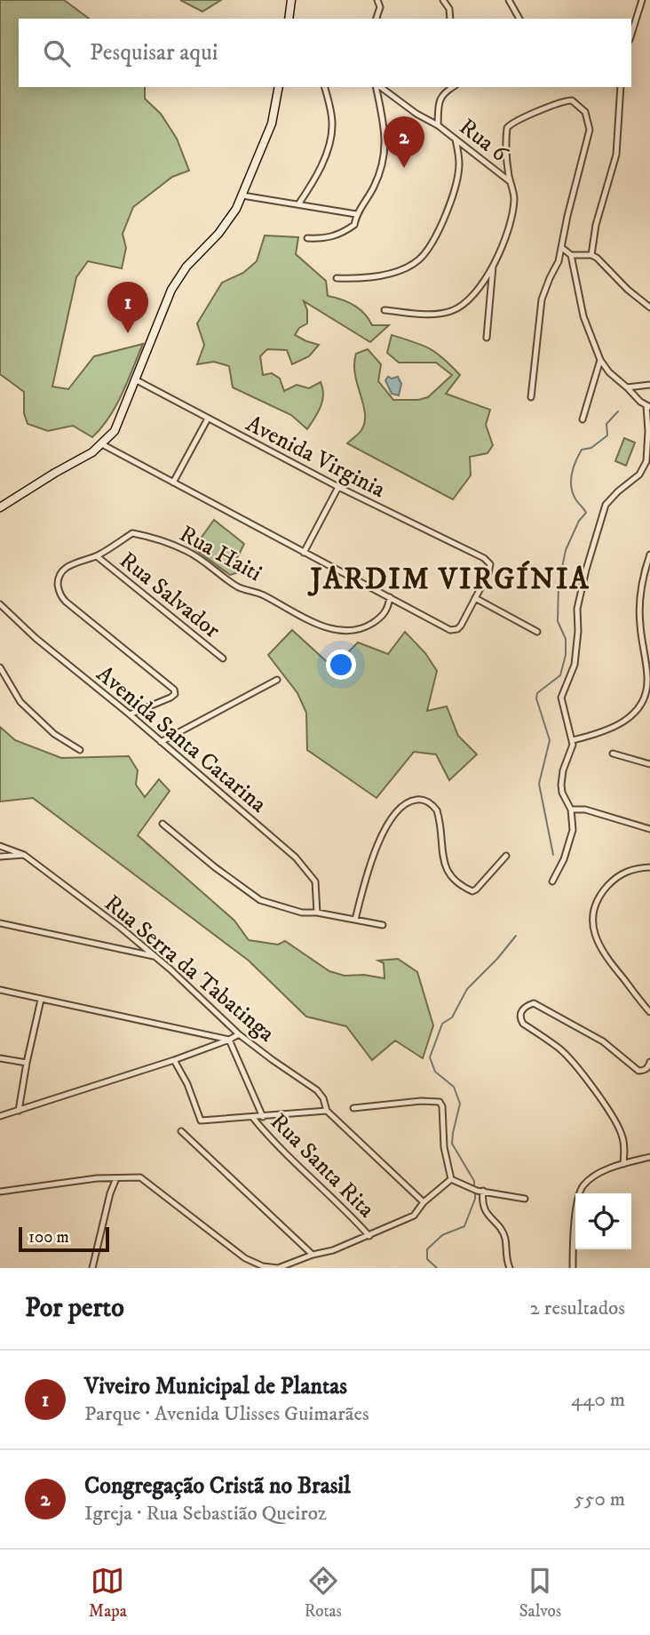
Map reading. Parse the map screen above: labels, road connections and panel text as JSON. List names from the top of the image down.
{
  "streets": {
    "street": [
      "Rua 6",
      "Avenida Virginia",
      "Rua Haiti",
      "Rua Salvador",
      "Avenida Santa Catarina",
      "Rua Serra da Tabatinga",
      "Rua Santa Rita"
    ]
  },
  "crossings": [
    ["Rua Haiti", "Rua Salvador"],
    ["Rua Haiti", "Avenida Santa Catarina"]
  ],
  "districts": ["JARDIM VIRGÍNIA"],
  "scale_bar": "100 m",
  "page": {
    "search": "Pesquisar aqui",
    "pins": ["2", "1"],
    "scale": "100 m",
    "heading": ["Por perto", "2 resultados"],
    "list": [
      {
        "mark": "1",
        "name": "Viveiro Municipal de Plantas",
        "note": "Parque · Avenida Ulisses Guimarães",
        "value": "440 m"
      },
      {
        "mark": "2",
        "name": "Congregação Cristã no Brasil",
        "note": "Igreja · Rua Sebastião Queiroz",
        "value": "550 m"
      }
    ],
    "nav": ["Mapa", "Rotas", "Salvos"]
  }
}
